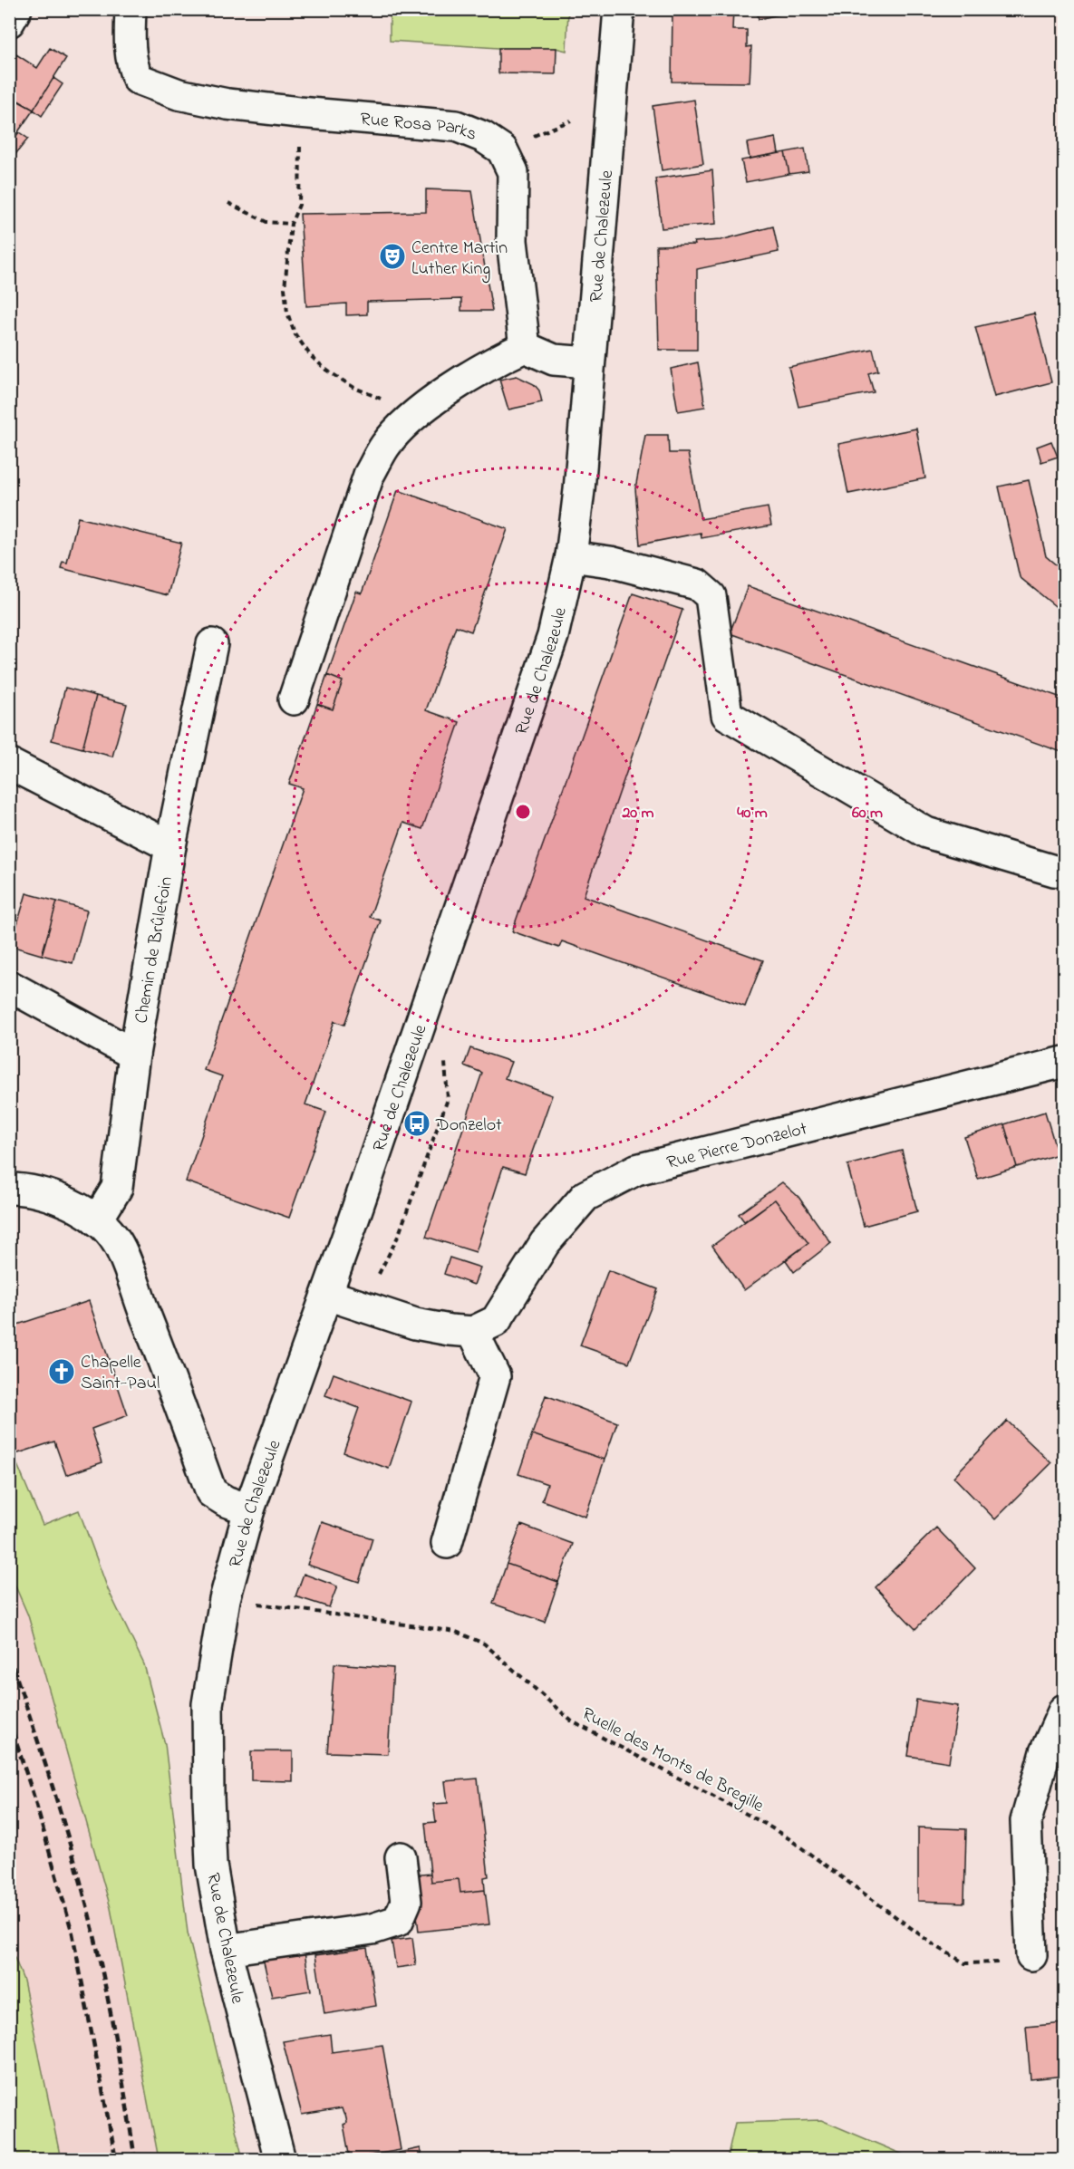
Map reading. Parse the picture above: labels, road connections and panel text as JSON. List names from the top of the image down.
{
  "streets": {
    "street": [
      "Rue Rosa Parks",
      "Rue de Chalezeule",
      "Chemin de Brûlefoin",
      "Rue Pierre Donzelot"
    ],
    "path": ["Ruelle des Monts de Bregille"]
  },
  "crossings": [
    ["Rue de Chalezeule", "Ruelle des Monts de Bregille"]
  ],
  "places": {
    "theatre": ["Centre Martin Luther King"],
    "bus stop": ["Donzelot"],
    "church": ["Chapelle Saint-Paul"]
  },
  "rings": ["20 m", "40 m", "60 m"]
}
